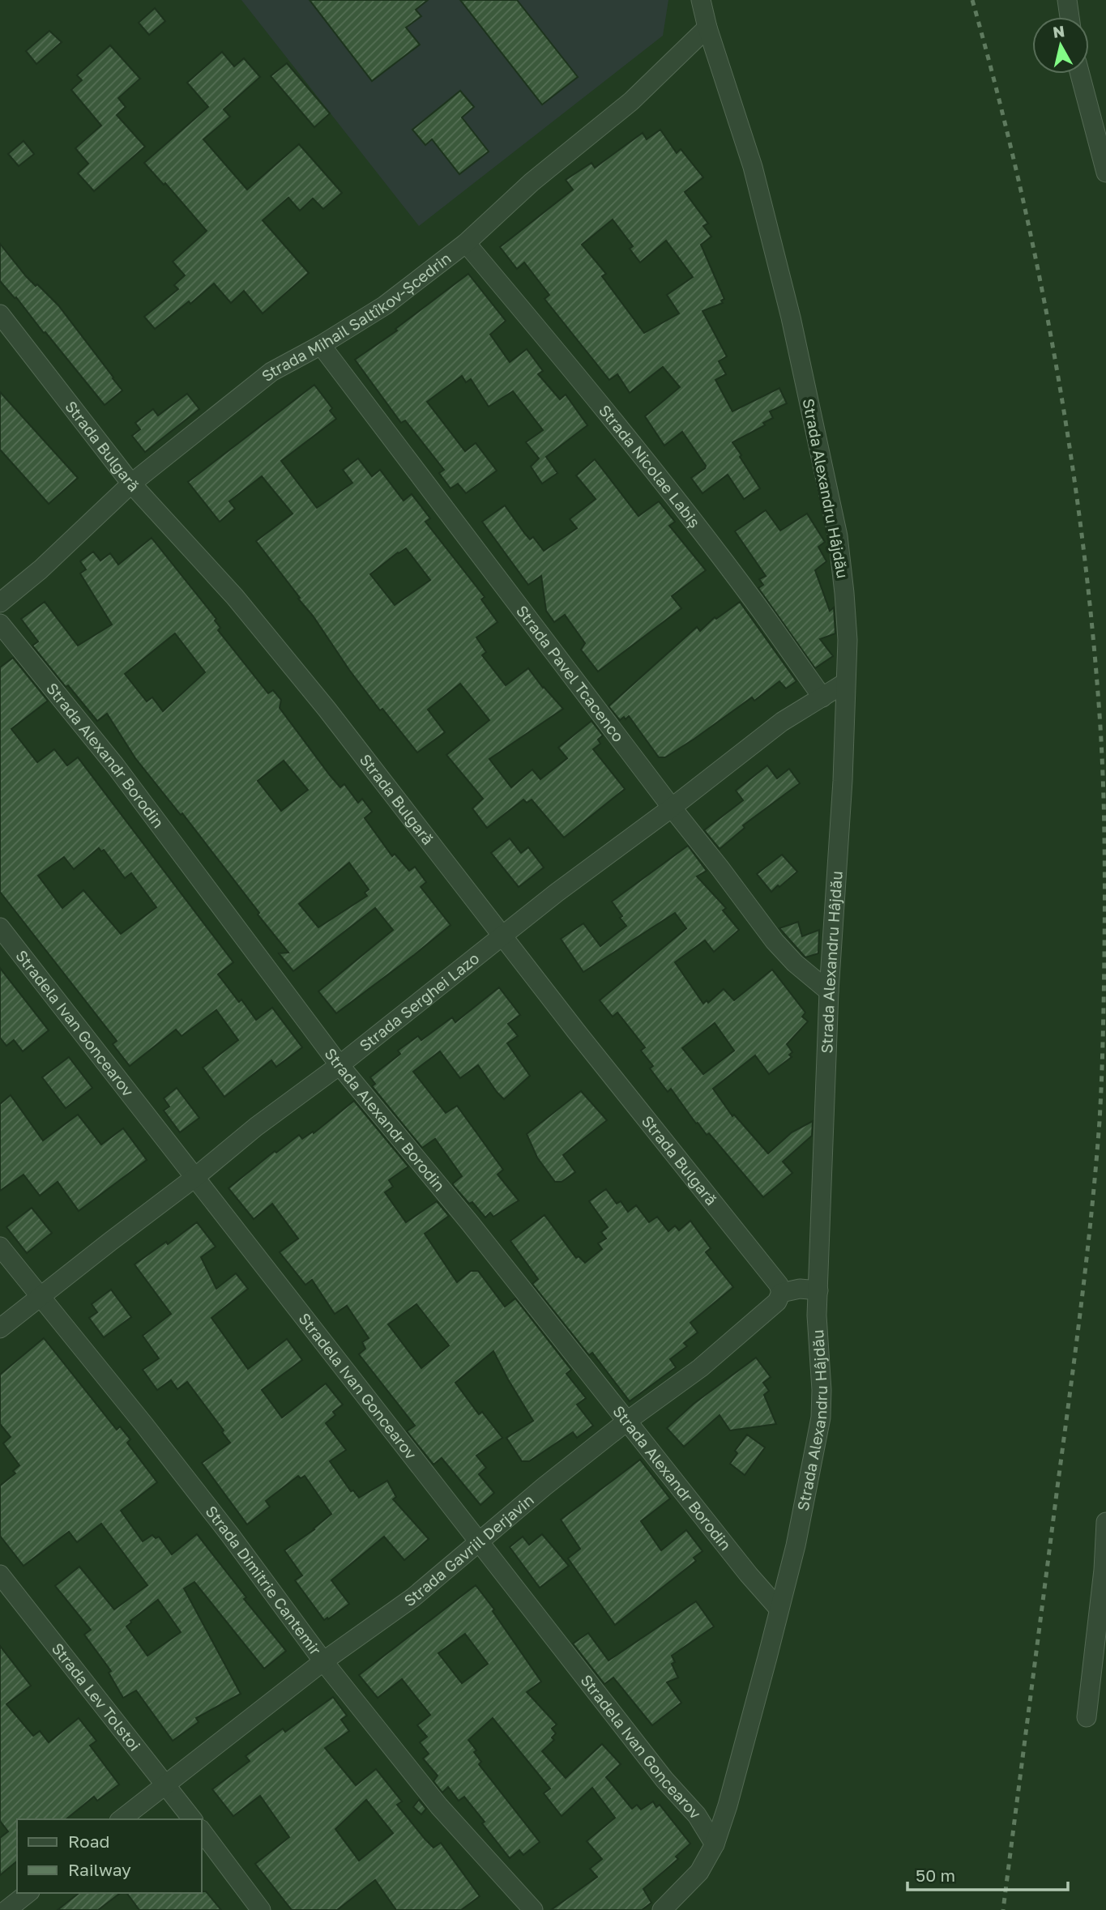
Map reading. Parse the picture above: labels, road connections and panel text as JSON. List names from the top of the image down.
{
  "streets": {
    "street": [
      "Strada Mihail Saltîkov-Șcedrin",
      "Strada Bulgară",
      "Strada Nicolae Labiș",
      "Strada Alexandru Hâjdău",
      "Strada Pavel Tcacenco",
      "Strada Alexandr Borodin",
      "Strada Serghei Lazo",
      "Stradela Ivan Goncearov",
      "Strada Gavriil Derjavin",
      "Strada Dimitrie Cantemir",
      "Strada Lev Tolstoi"
    ]
  },
  "crossings": [
    ["Strada Mihail Saltîkov-Șcedrin", "Strada Bulgară"],
    ["Strada Mihail Saltîkov-Șcedrin", "Strada Nicolae Labiș"],
    ["Strada Mihail Saltîkov-Șcedrin", "Strada Alexandru Hâjdău"],
    ["Strada Mihail Saltîkov-Șcedrin", "Strada Pavel Tcacenco"],
    ["Strada Bulgară", "Strada Serghei Lazo"],
    ["Strada Bulgară", "Strada Gavriil Derjavin"],
    ["Strada Nicolae Labiș", "Strada Serghei Lazo"],
    ["Strada Alexandru Hâjdău", "Strada Pavel Tcacenco"],
    ["Strada Alexandru Hâjdău", "Strada Alexandr Borodin"],
    ["Strada Alexandru Hâjdău", "Strada Serghei Lazo"],
    ["Strada Alexandru Hâjdău", "Stradela Ivan Goncearov"],
    ["Strada Pavel Tcacenco", "Strada Serghei Lazo"],
    ["Strada Alexandr Borodin", "Strada Serghei Lazo"],
    ["Strada Alexandr Borodin", "Strada Gavriil Derjavin"],
    ["Strada Serghei Lazo", "Stradela Ivan Goncearov"],
    ["Strada Serghei Lazo", "Strada Dimitrie Cantemir"],
    ["Stradela Ivan Goncearov", "Strada Gavriil Derjavin"],
    ["Strada Gavriil Derjavin", "Strada Dimitrie Cantemir"],
    ["Strada Gavriil Derjavin", "Strada Lev Tolstoi"]
  ],
  "legend": ["Road", "Railway"],
  "scale_bar": "50 m",
  "north": "top"
}
